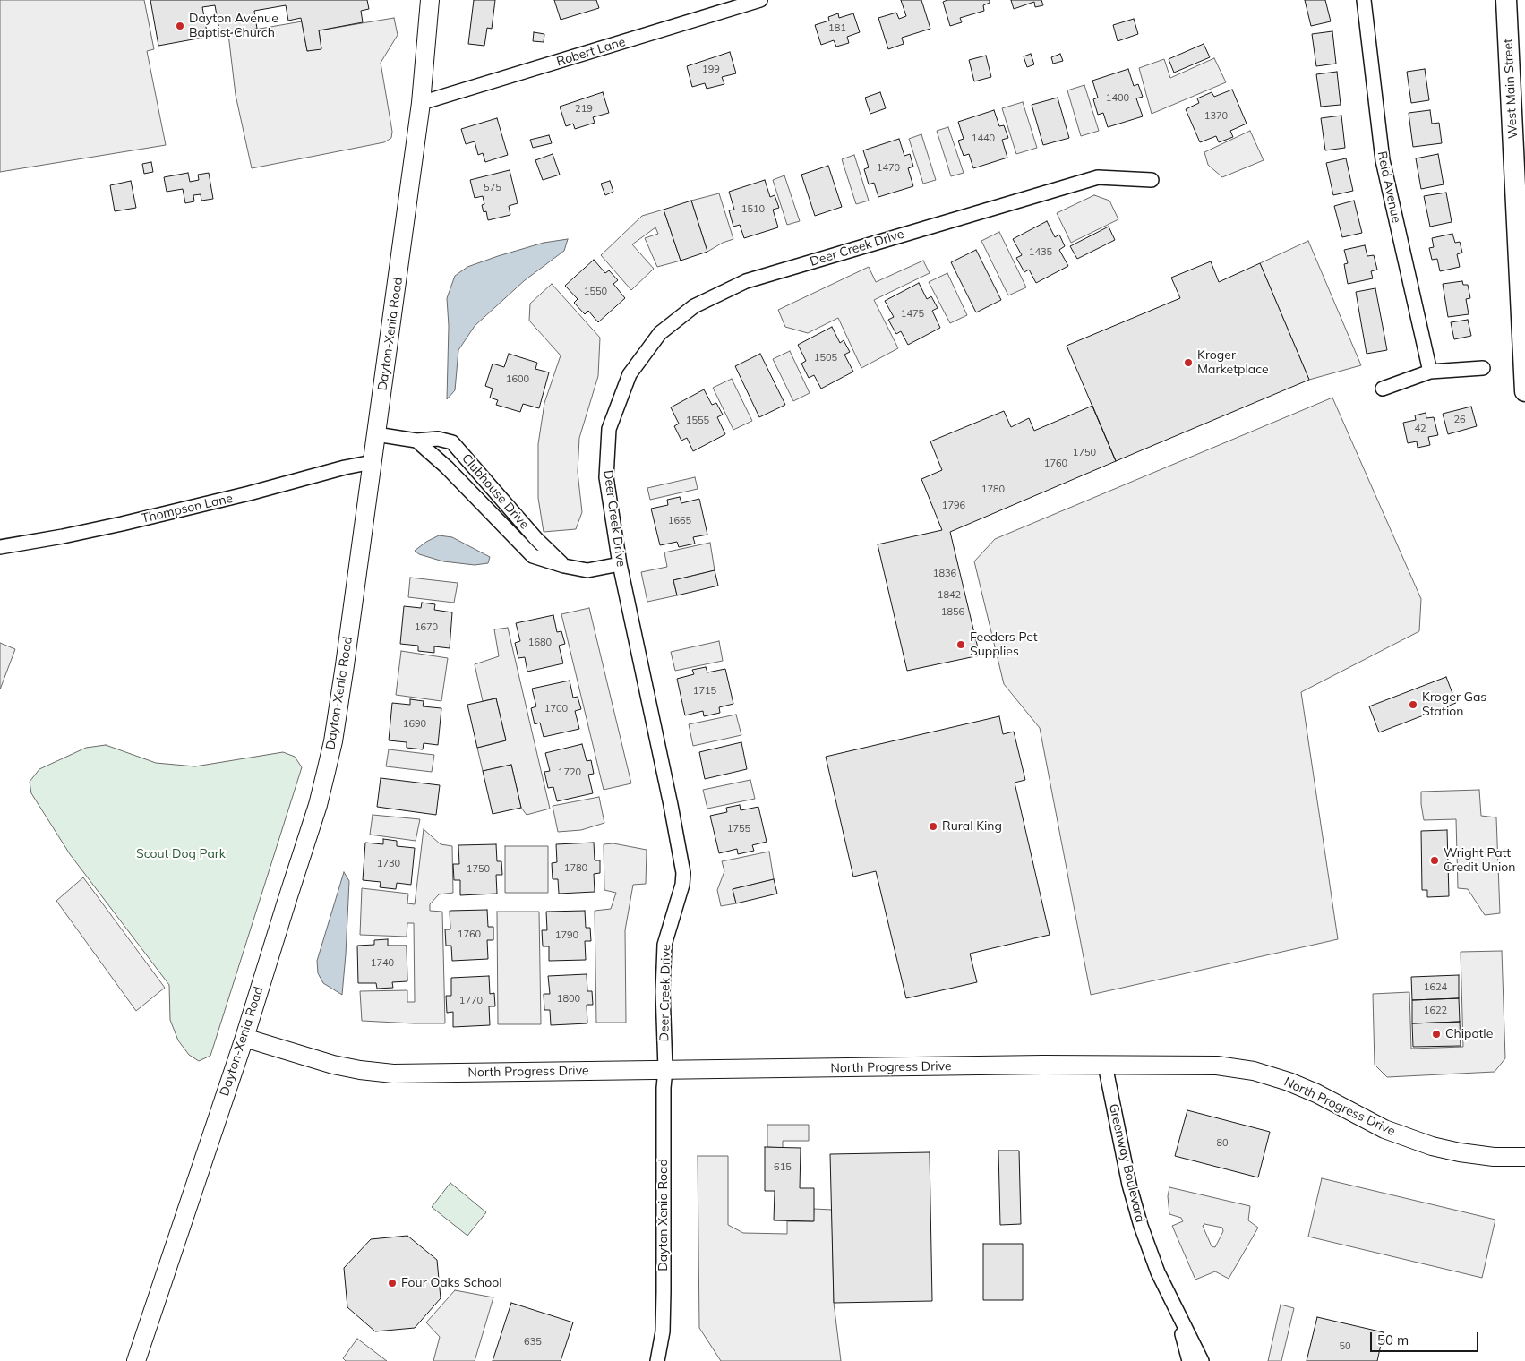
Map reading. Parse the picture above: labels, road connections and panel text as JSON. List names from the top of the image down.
{
  "streets": {
    "main road": ["West Main Street", "Dayton-Xenia Road", "North Progress Drive"],
    "street": [
      "Robert Lane",
      "Reid Avenue",
      "Deer Creek Drive",
      "Clubhouse Drive",
      "Thompson Lane",
      "Greenway Boulevard",
      "Dayton Xenia Road"
    ]
  },
  "crossings": [
    ["Robert Lane", "Dayton-Xenia Road"],
    ["Deer Creek Drive", "Clubhouse Drive"],
    ["Deer Creek Drive", "North Progress Drive"],
    ["Deer Creek Drive", "Dayton Xenia Road"],
    ["Dayton-Xenia Road", "Clubhouse Drive"],
    ["Dayton-Xenia Road", "Thompson Lane"],
    ["Dayton-Xenia Road", "North Progress Drive"],
    ["North Progress Drive", "Greenway Boulevard"],
    ["North Progress Drive", "Dayton Xenia Road"]
  ],
  "parks": ["Scout Dog Park"],
  "places": [
    "Dayton Avenue Baptist Church",
    "Kroger Marketplace",
    "Feeders Pet Supplies",
    "Kroger Gas Station",
    "Rural King",
    "Wright Patt Credit Union",
    "Chipotle",
    "Four Oaks School"
  ],
  "house_numbers": [
    "181",
    "199",
    "1400",
    "219",
    "1370",
    "1440",
    "1470",
    "575",
    "1510",
    "1435",
    "1550",
    "1475",
    "1505",
    "1600",
    "26",
    "1555",
    "42",
    "1750",
    "1760",
    "1780",
    "1796",
    "1665",
    "1836",
    "1842",
    "1856",
    "1670",
    "1680",
    "1715",
    "1700",
    "1690",
    "1720",
    "1755",
    "1730",
    "1780",
    "1750",
    "1760",
    "1790",
    "1740",
    "1624",
    "1800",
    "1770",
    "1622",
    "80",
    "615",
    "635",
    "50"
  ],
  "scale_bar": "50 m"
}
